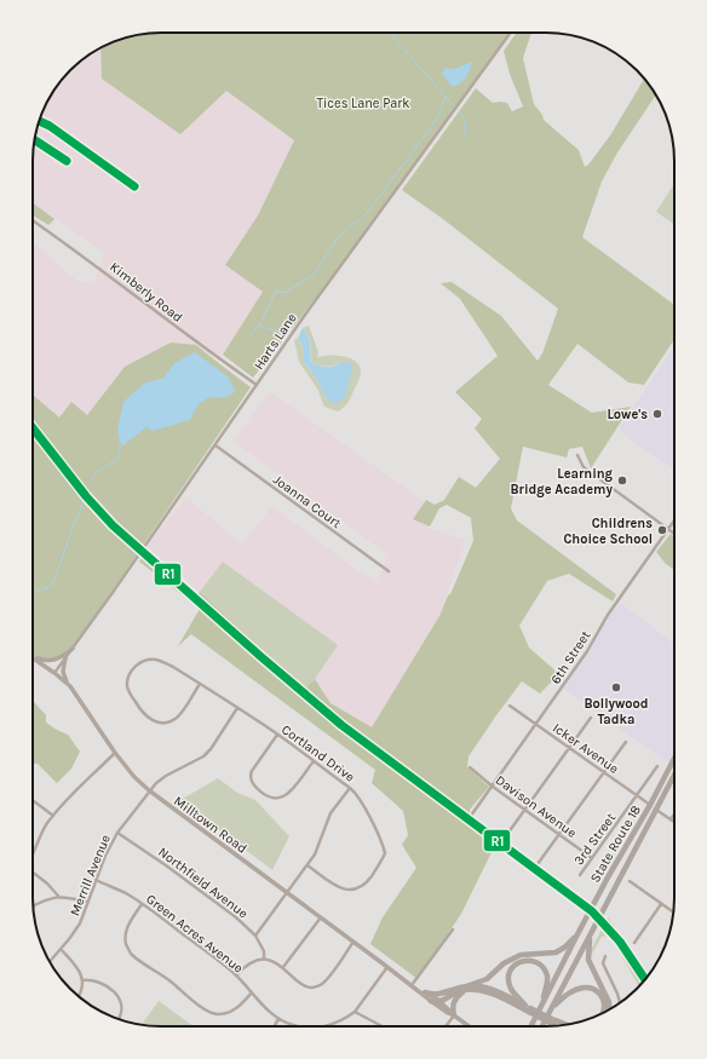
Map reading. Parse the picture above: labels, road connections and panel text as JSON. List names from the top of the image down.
{
  "streets": {
    "highway": ["State Route 18"],
    "street": [
      "Kimberly Road",
      "Harts Lane",
      "Joanna Court",
      "6th Street",
      "Icker Avenue",
      "Cortland Drive",
      "Davison Avenue",
      "Milltown Road",
      "3rd Street",
      "Merrill Avenue",
      "Northfield Avenue",
      "Green Acres Avenue"
    ]
  },
  "crossings": [
    ["Kimberly Road", "Harts Lane"],
    ["Harts Lane", "Joanna Court"],
    ["Harts Lane", "Milltown Road"],
    ["6th Street", "Icker Avenue"],
    ["6th Street", "Davison Avenue"],
    ["Icker Avenue", "3rd Street"],
    ["Icker Avenue", "State Route 18"],
    ["Cortland Drive", "Merrill Avenue"],
    ["Davison Avenue", "3rd Street"],
    ["Milltown Road", "Merrill Avenue"],
    ["Milltown Road", "Green Acres Avenue"],
    ["Merrill Avenue", "Northfield Avenue"],
    ["Merrill Avenue", "Green Acres Avenue"]
  ],
  "parks": ["Tices Lane Park"],
  "places": [
    "Lowe's",
    "Learning Bridge Academy",
    "Childrens Choice School",
    "Bollywood Tadka"
  ],
  "lines": ["transit line R1"]
}
